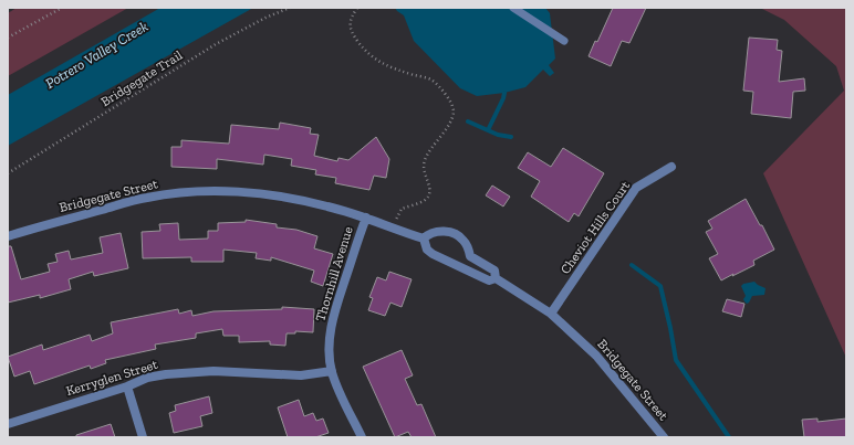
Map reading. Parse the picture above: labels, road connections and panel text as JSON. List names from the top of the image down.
{
  "streets": {
    "street": [
      "Bridgegate Street",
      "Cheviot Hills Court",
      "Thornhill Avenue",
      "Kerryglen Street"
    ],
    "path": ["Bridgegate Trail"]
  },
  "crossings": [
    ["Bridgegate Street", "Cheviot Hills Court"],
    ["Bridgegate Street", "Thornhill Avenue"],
    ["Thornhill Avenue", "Kerryglen Street"]
  ],
  "water": ["Potrero Valley Creek"]
}
